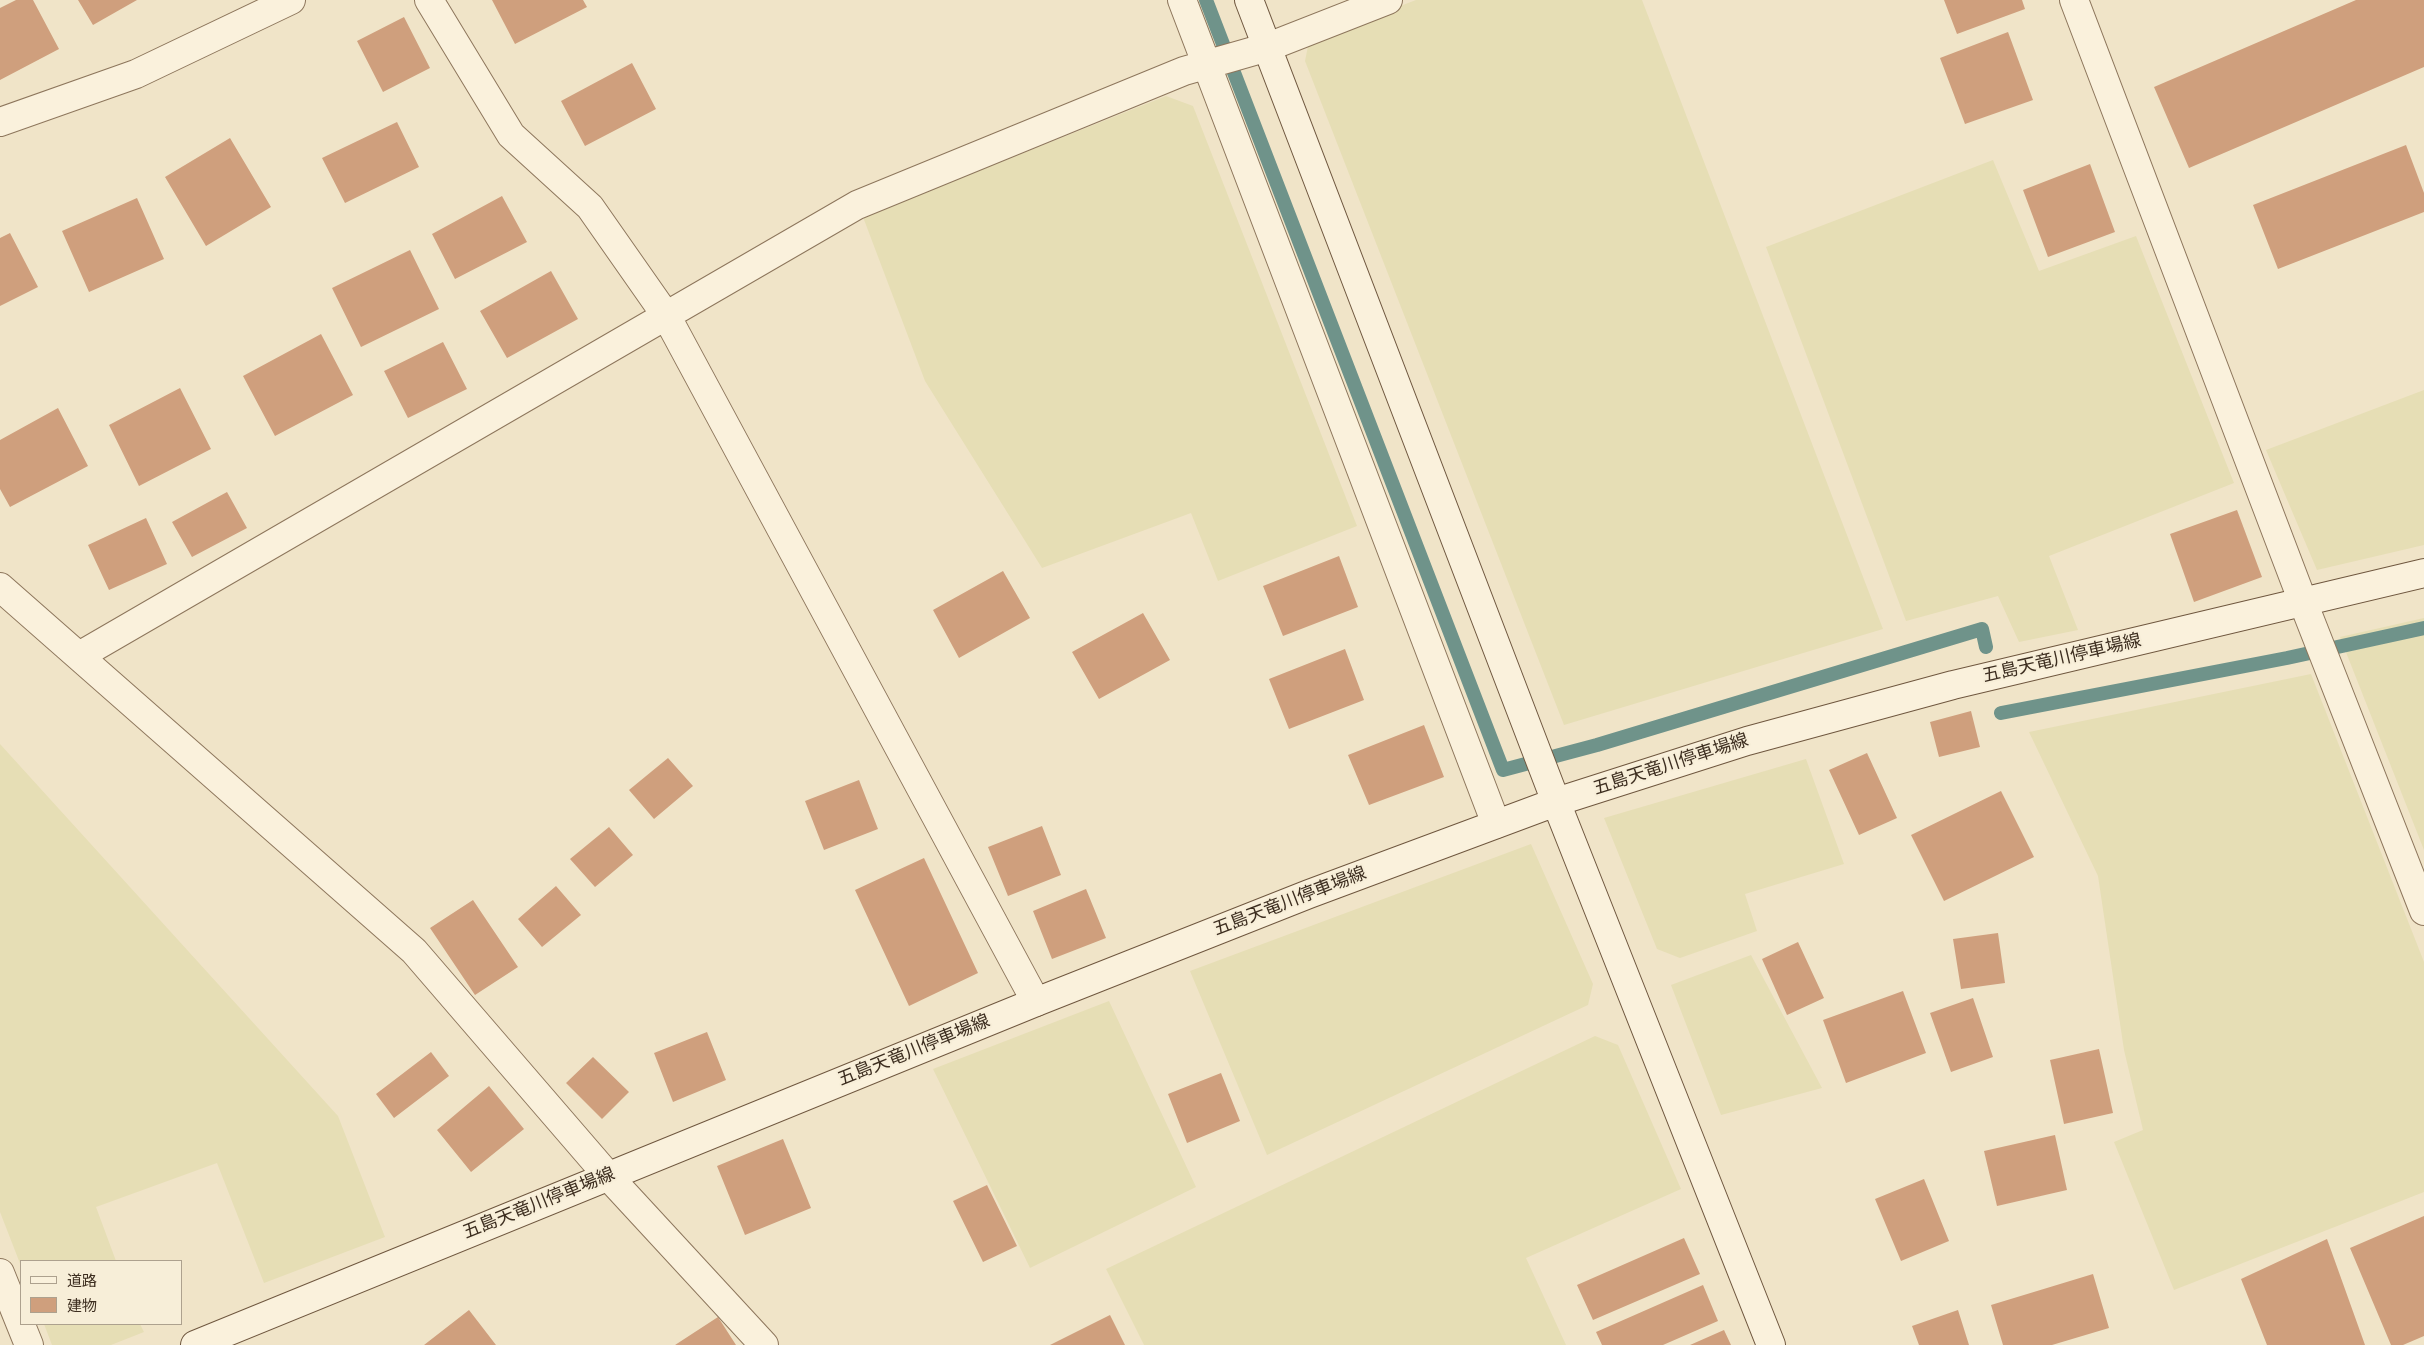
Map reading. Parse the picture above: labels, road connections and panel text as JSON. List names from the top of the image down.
{
  "streets": {
    "street": ["五島天竜川停車場線"]
  },
  "legend": ["道路", "建物"]
}
